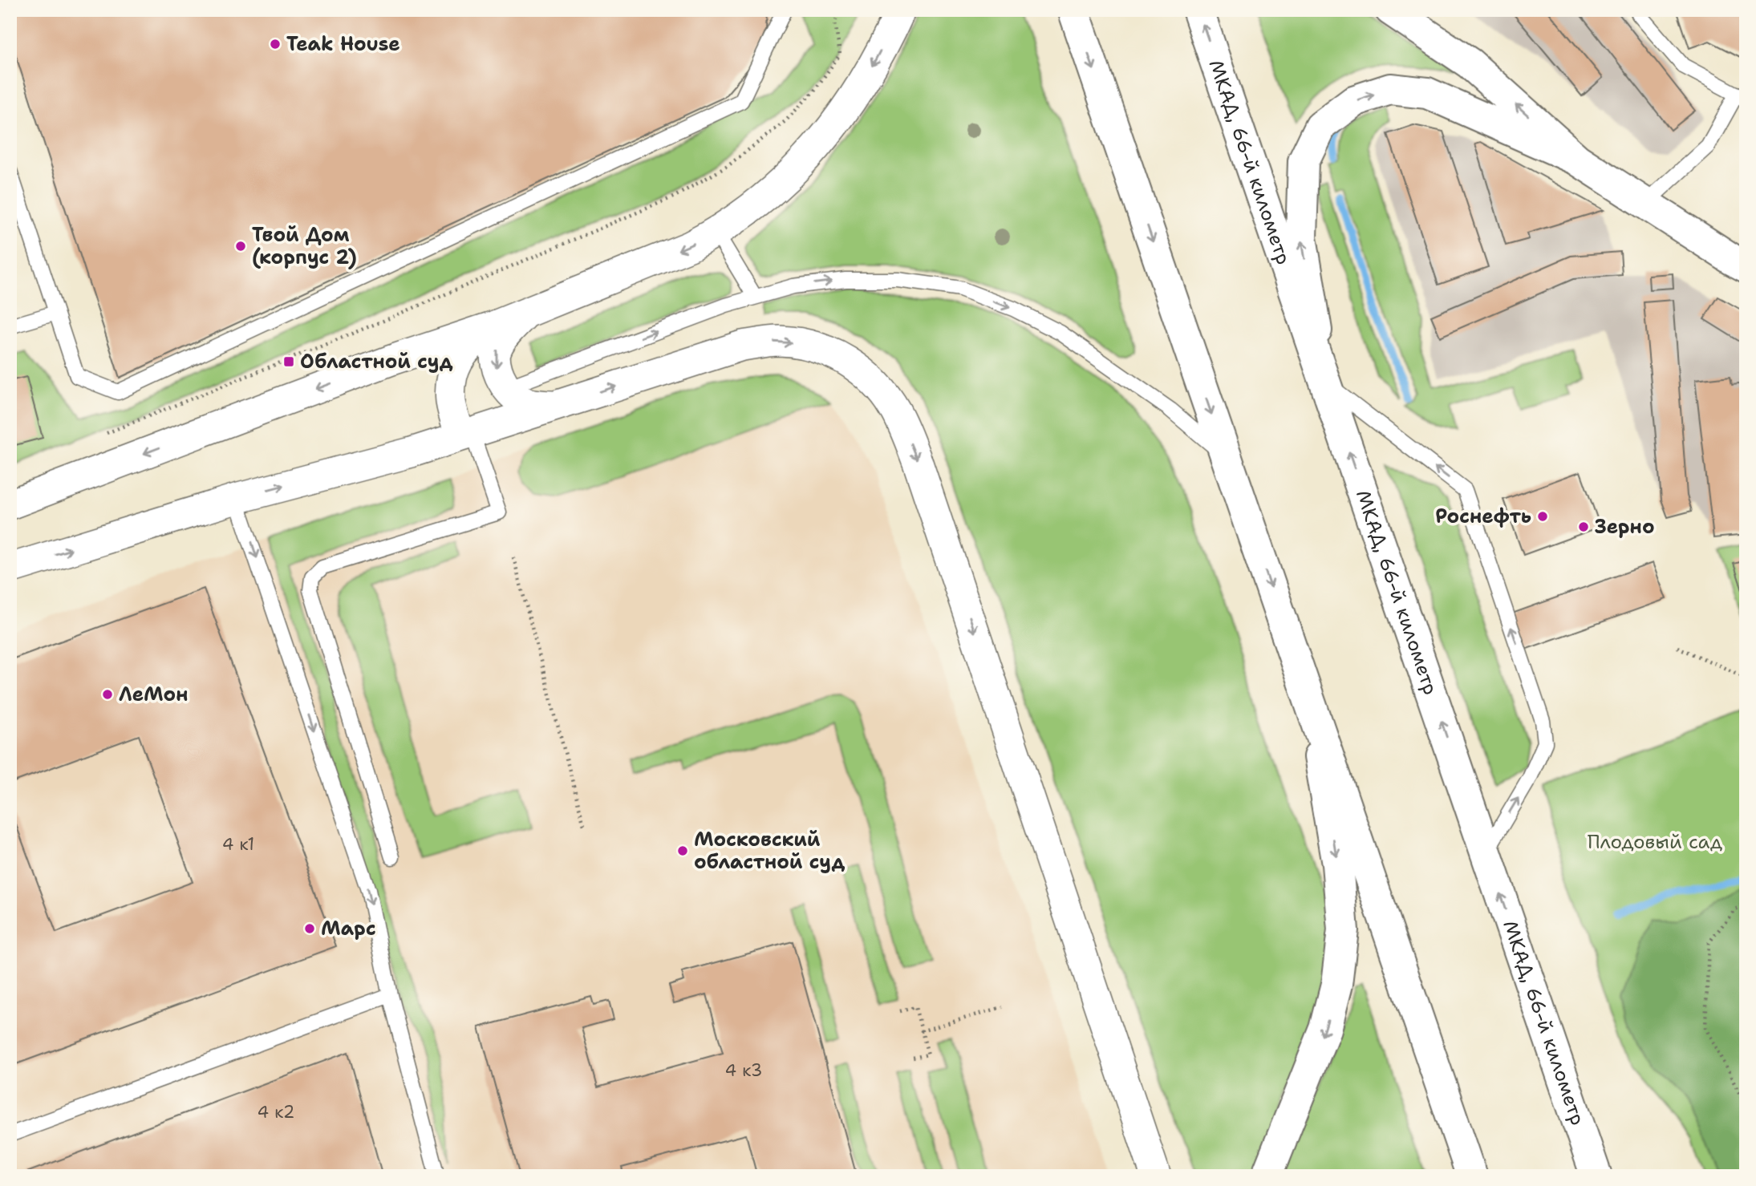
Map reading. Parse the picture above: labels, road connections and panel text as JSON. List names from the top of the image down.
{
  "streets": {
    "main road": ["МКАД, 66-й километр"]
  },
  "parks": ["Плодовый сад"],
  "places": {
    "other": [
      "Teak House",
      "Твой Дом (корпус 2)",
      "Роснефть",
      "Зерно",
      "ЛеМон",
      "Московский областной суд",
      "Марс"
    ],
    "transit": ["Областной суд"]
  },
  "house_numbers": ["4 к1", "4 к3", "4 к2"]
}
